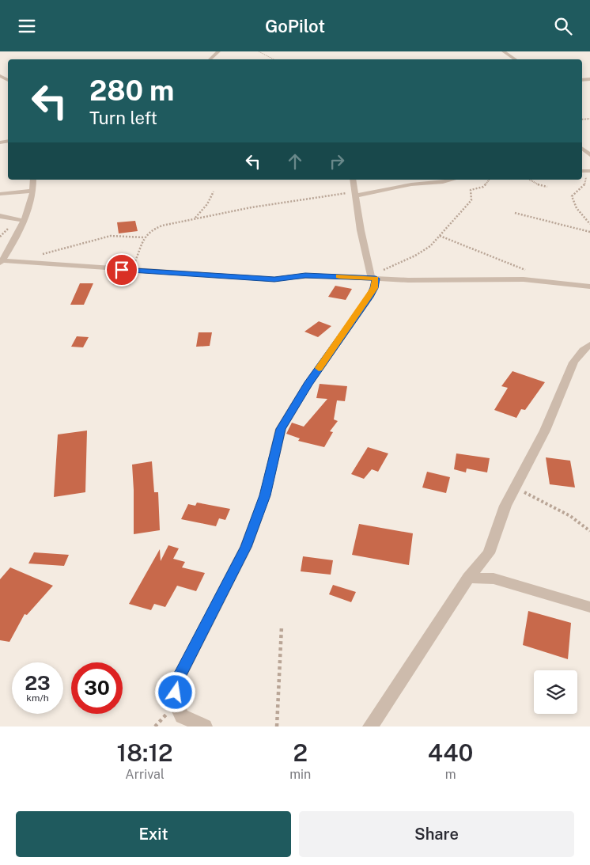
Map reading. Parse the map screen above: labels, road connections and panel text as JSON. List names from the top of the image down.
{
  "page": {
    "header": "GoPilot",
    "turn": ["280 m", "Turn left"],
    "speed": "23 km/h",
    "limit": "30",
    "eta": [
      "18:12",
      "Arrival",
      "2",
      "min",
      "440",
      "m"
    ],
    "buttons": ["Exit", "Share"]
  }
}
